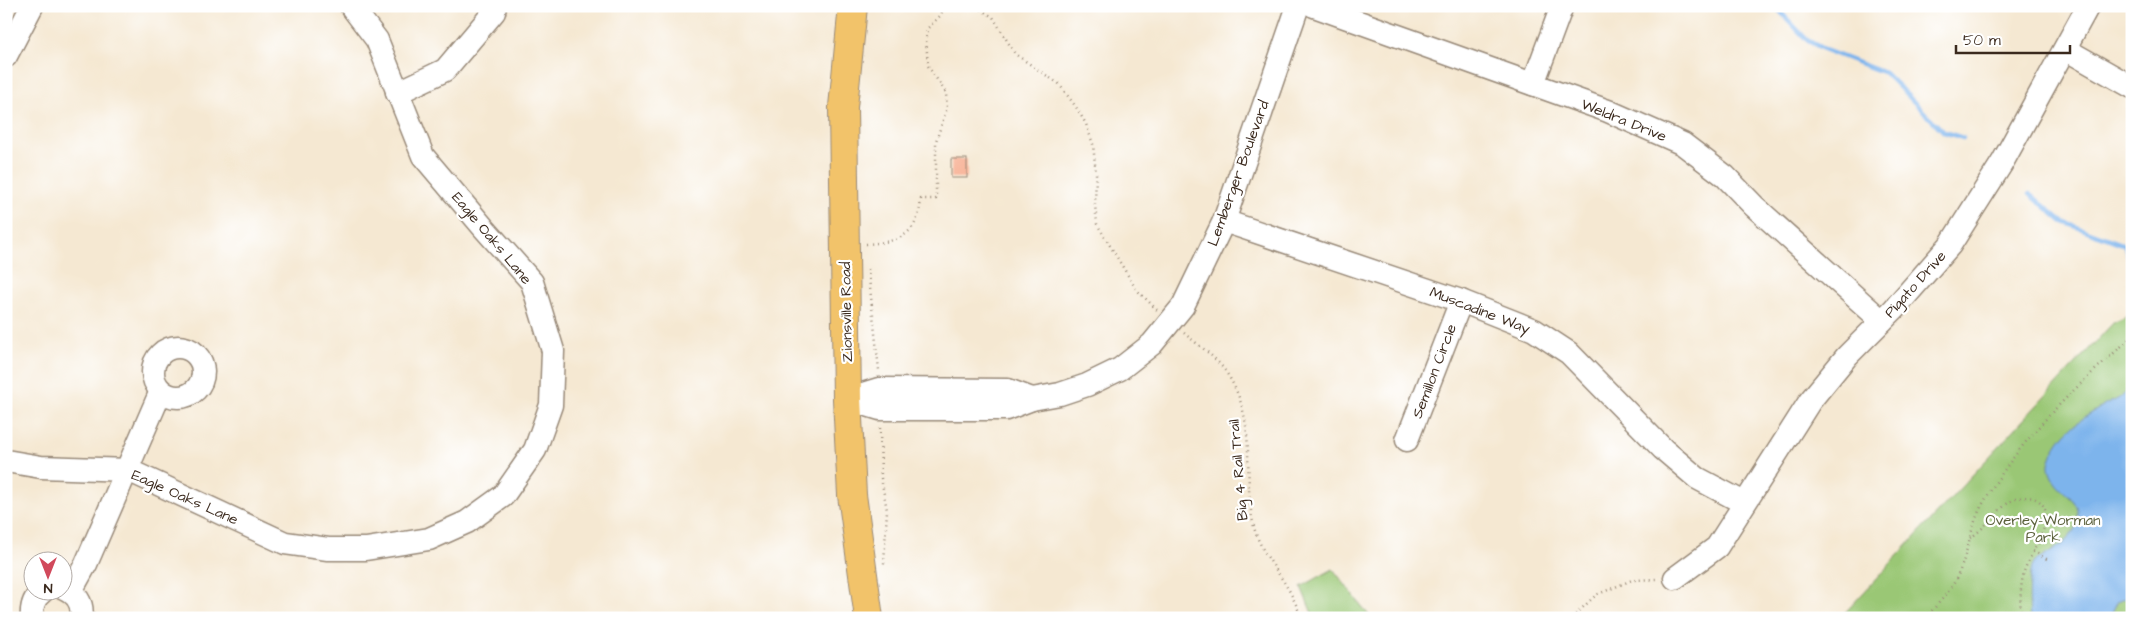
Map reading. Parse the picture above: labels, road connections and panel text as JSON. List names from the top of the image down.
{
  "streets": {
    "main road": ["Zionsville Road"],
    "street": [
      "Weldra Drive",
      "Lemberger Boulevard",
      "Eagle Oaks Lane",
      "Pigato Drive",
      "Muscadine Way",
      "Semillon Circle"
    ],
    "path": ["Big 4 Rail Trail"]
  },
  "crossings": [
    ["Weldra Drive", "Pigato Drive"],
    ["Lemberger Boulevard", "Muscadine Way"],
    ["Lemberger Boulevard", "Zionsville Road"],
    ["Pigato Drive", "Muscadine Way"],
    ["Muscadine Way", "Semillon Circle"]
  ],
  "parks": ["Overley-Worman Park"],
  "scale_bar": "50 m",
  "north": "bottom"
}
